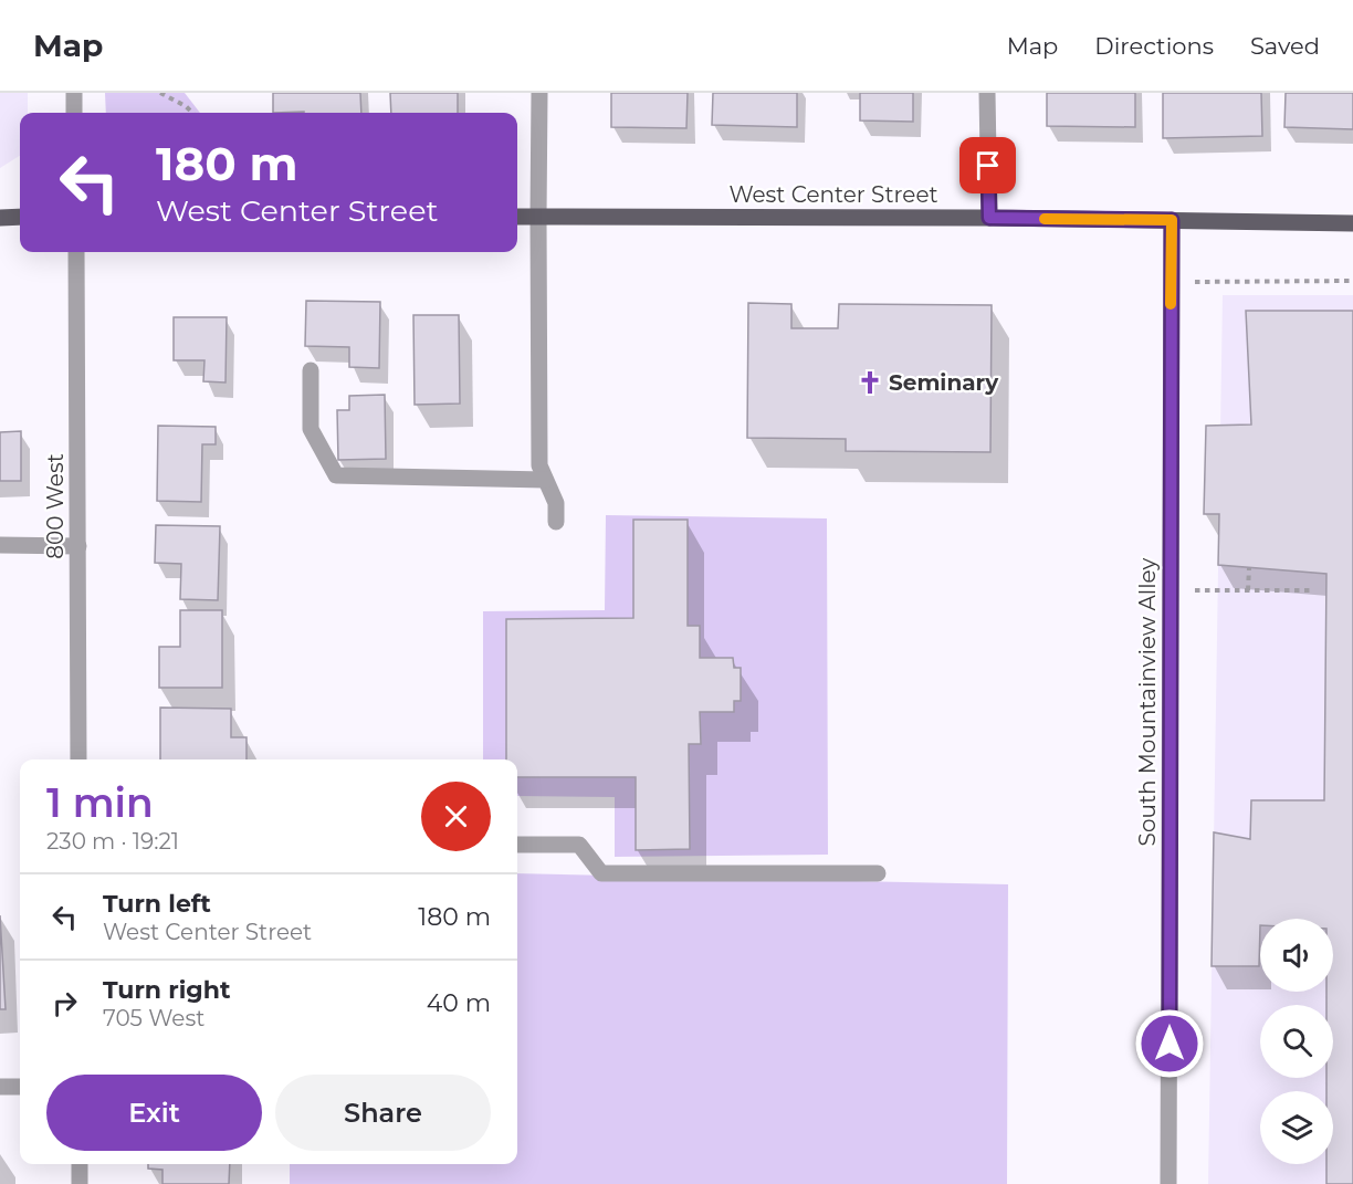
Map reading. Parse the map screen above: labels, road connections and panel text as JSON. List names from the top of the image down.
{
  "streets": {
    "main road": ["West Center Street"],
    "street": ["800 West", "South Mountainview Alley"]
  },
  "crossings": [
    ["West Center Street", "South Mountainview Alley"]
  ],
  "places": {
    "church": ["Seminary"]
  },
  "page": {
    "header": "Map",
    "nav": ["Map", "Directions", "Saved"],
    "turn": ["180 m", "West Center Street"],
    "heading": ["1 min", "230 m · 19:21"],
    "list": [
      {
        "name": "Turn left",
        "note": "West Center Street",
        "value": "180 m"
      },
      {
        "name": "Turn right",
        "note": "705 West",
        "value": "40 m"
      }
    ],
    "buttons": ["Exit", "Share"]
  }
}
